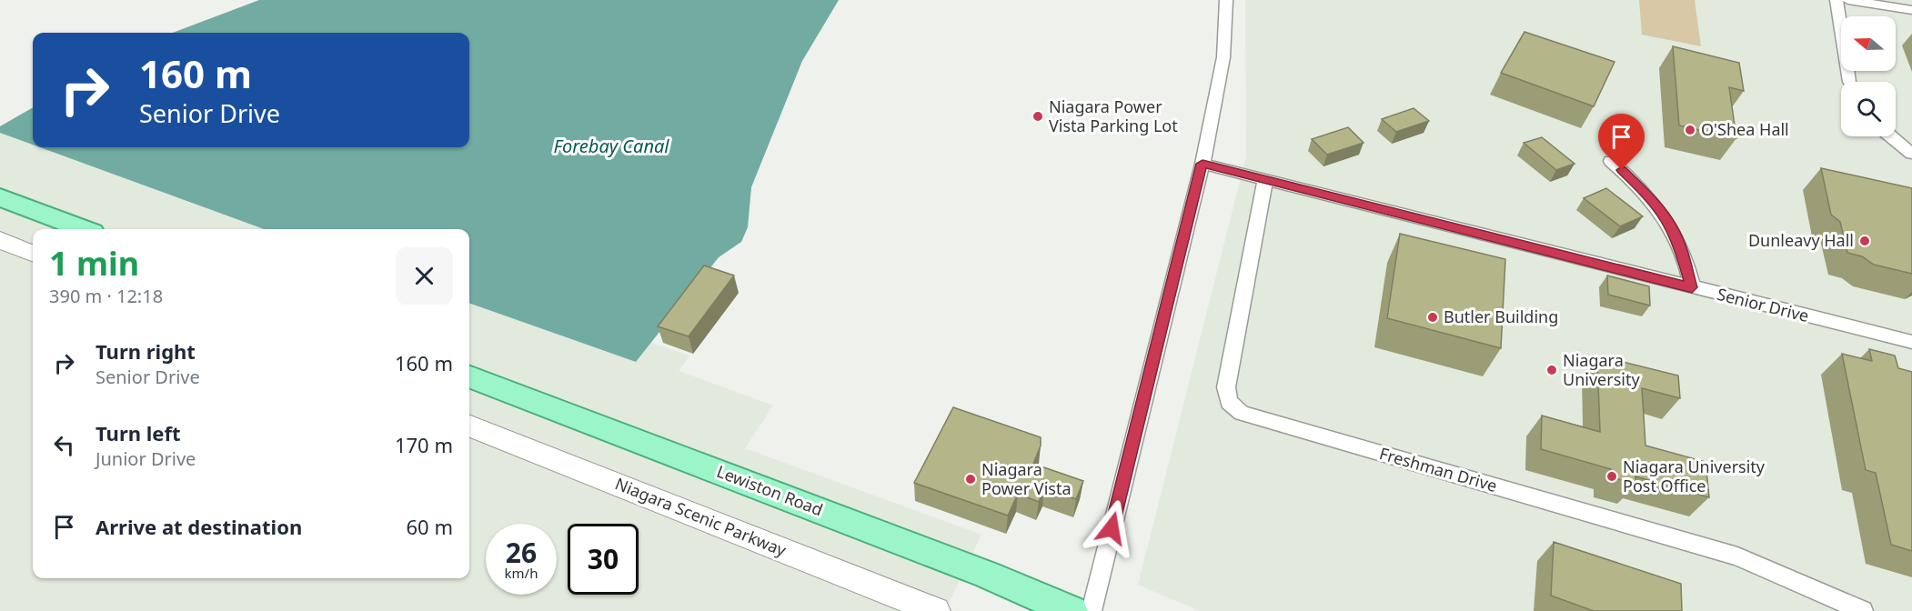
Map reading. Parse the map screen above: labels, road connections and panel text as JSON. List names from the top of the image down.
{
  "streets": {
    "main road": ["Lewiston Road", "Niagara Scenic Parkway"],
    "street": ["Senior Drive", "Freshman Drive"]
  },
  "crossings": [
    ["Senior Drive", "Freshman Drive"]
  ],
  "water": ["Forebay Canal"],
  "places": [
    "Niagara Power Vista Parking Lot",
    "O'Shea Hall",
    "Dunleavy Hall",
    "Butler Building",
    "Niagara University",
    "Niagara University Post Office",
    "Niagara Power Vista"
  ],
  "north": "left",
  "page": {
    "turn": ["160 m", "Senior Drive"],
    "heading": ["1 min", "390 m · 12:18"],
    "list": [
      {
        "name": "Turn right",
        "note": "Senior Drive",
        "value": "160 m"
      },
      {
        "name": "Turn left",
        "note": "Junior Drive",
        "value": "170 m"
      },
      {
        "name": "Arrive at destination",
        "value": "60 m"
      }
    ],
    "speed": "26 km/h",
    "limit": "30"
  }
}
